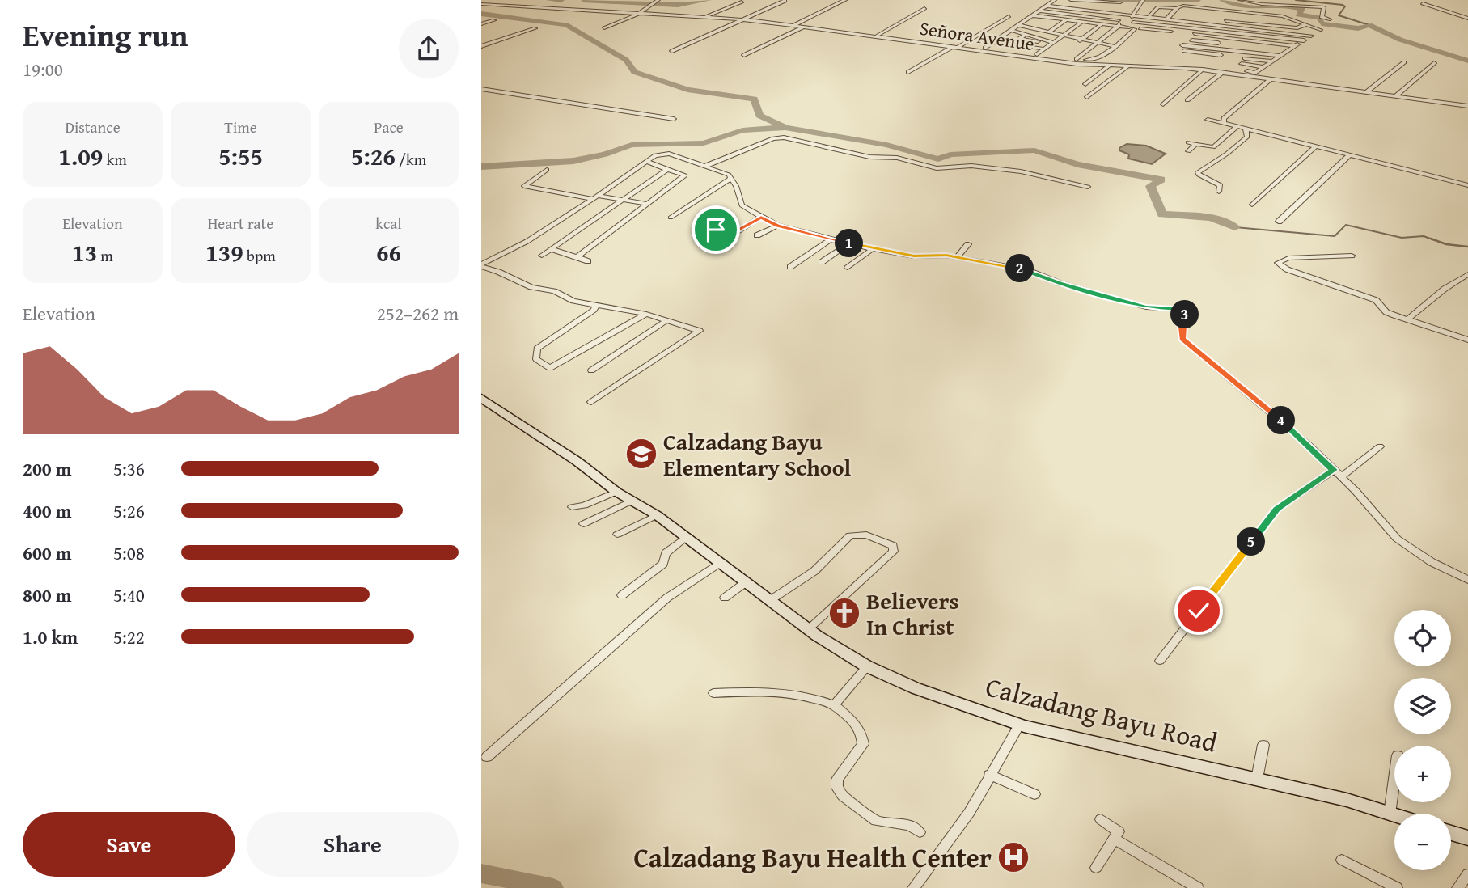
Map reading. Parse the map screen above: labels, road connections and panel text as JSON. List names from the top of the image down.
{
  "streets": {
    "street": ["Señora Avenue", "Calzadang Bayu Road"]
  },
  "places": {
    "school or university": ["Calzadang Bayu Elementary School"],
    "church": ["Believers In Christ"],
    "hospital": ["Calzadang Bayu Health Center"]
  },
  "page": {
    "heading": ["Evening run", "19:00"],
    "stats": [
      ["Distance", "1.09 km"],
      ["Time", "5:55"],
      ["Pace", "5:26 /km"],
      ["Elevation", "13 m"],
      ["Heart rate", "139 bpm"],
      ["kcal", "66"]
    ],
    "pins": [
      "1",
      "2",
      "3",
      "4",
      "5"
    ],
    "chart": ["Elevation", "252–262 m"],
    "list": [
      {
        "name": "200 m",
        "note": "5:36"
      },
      {
        "name": "400 m",
        "note": "5:26"
      },
      {
        "name": "600 m",
        "note": "5:08"
      },
      {
        "name": "800 m",
        "note": "5:40"
      },
      {
        "name": "1.0 km",
        "note": "5:22"
      }
    ],
    "map_buttons": ["+", "−"],
    "buttons": ["Save", "Share"]
  }
}
